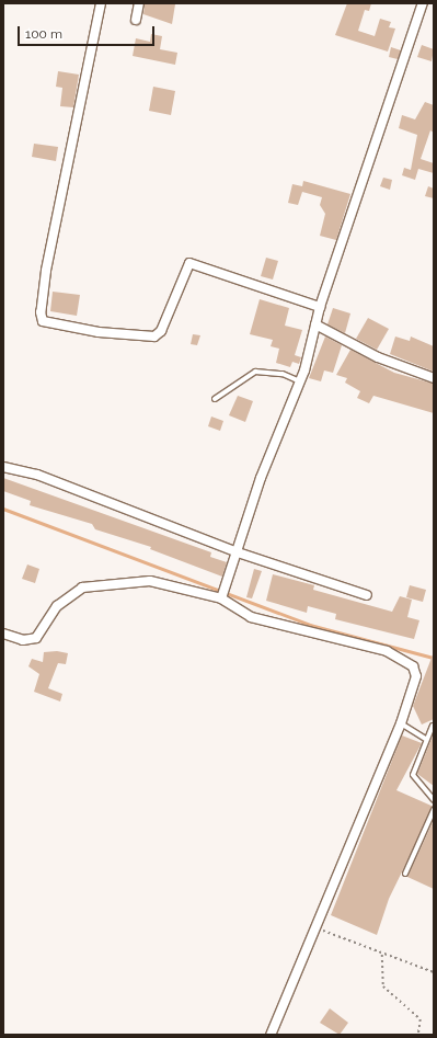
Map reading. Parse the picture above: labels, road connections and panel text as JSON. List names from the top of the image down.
{
  "scale_bar": "100 m"
}
